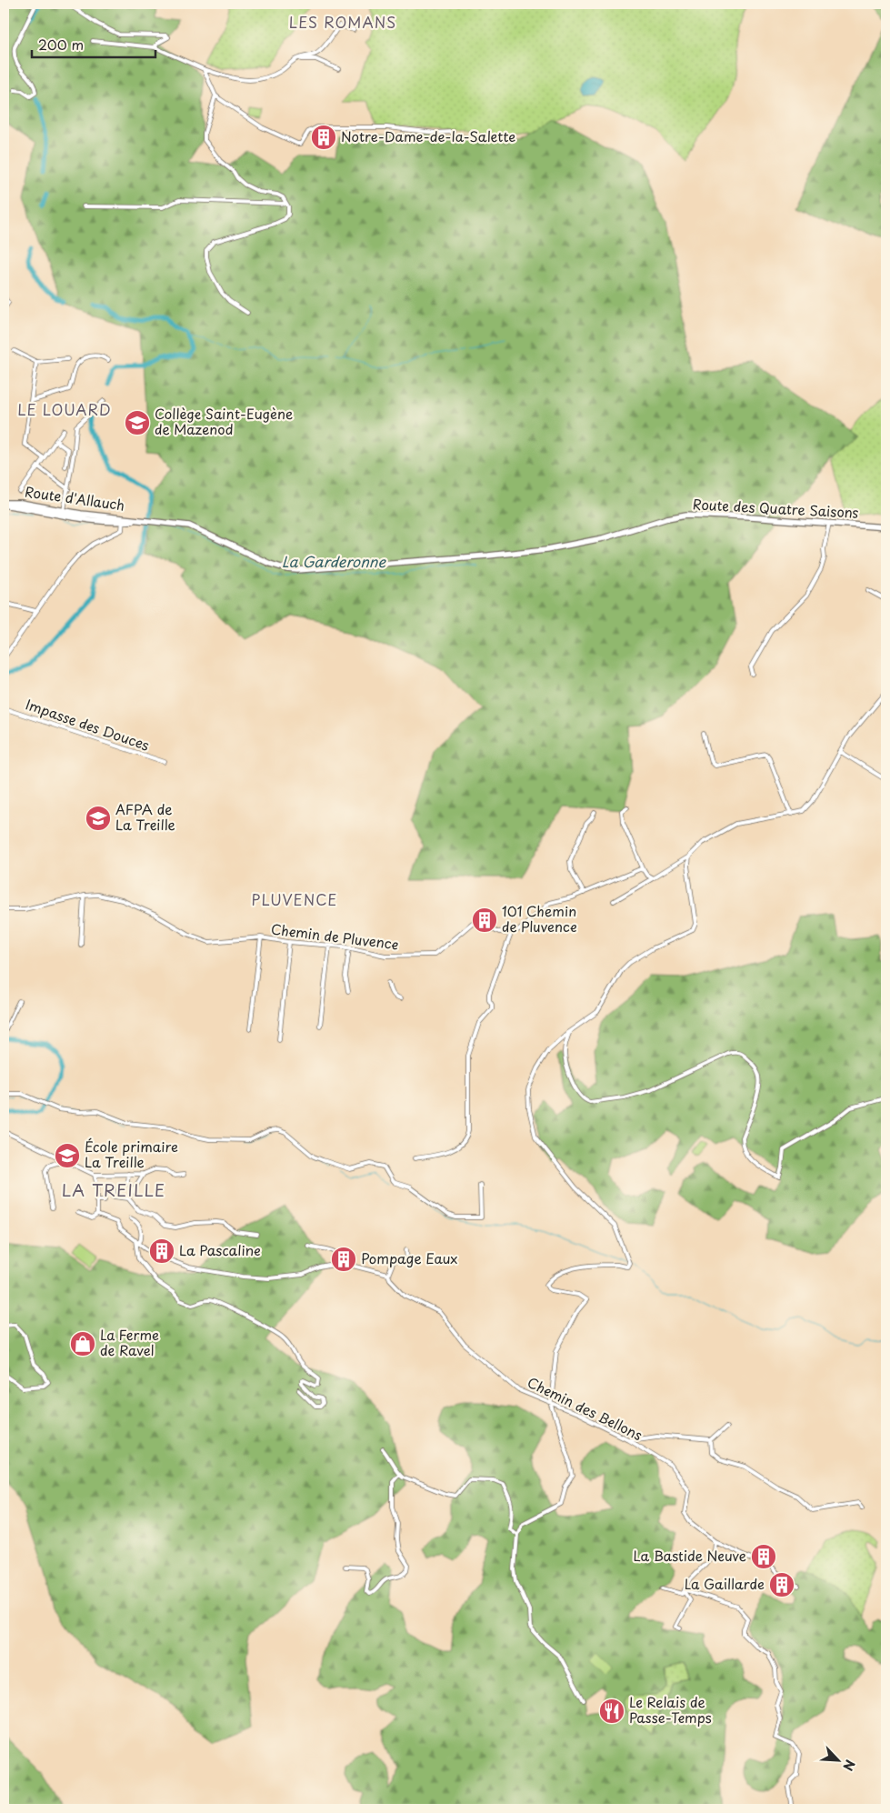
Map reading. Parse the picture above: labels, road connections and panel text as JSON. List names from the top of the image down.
{
  "streets": {
    "main road": ["Route d'Allauch", "Route des Quatre Saisons"],
    "street": ["Impasse des Douces", "Chemin de Pluvence", "Chemin des Bellons"]
  },
  "crossings": [
    ["Route d'Allauch", "Route des Quatre Saisons"]
  ],
  "districts": [
    "LES ROMANS",
    "LE LOUARD",
    "PLUVENCE",
    "LA TREILLE"
  ],
  "water": ["La Garderonne"],
  "places": {
    "building": [
      "Notre-Dame-de-la-Salette",
      "101 Chemin de Pluvence",
      "La Pascaline",
      "Pompage Eaux",
      "La Bastide Neuve",
      "La Gaillarde"
    ],
    "school or university": ["Collège Saint-Eugène de Mazenod", "AFPA de La Treille", "École primaire La Treille"],
    "shop": ["La Ferme de Ravel"],
    "restaurant": ["Le Relais de Passe-Temps"]
  },
  "scale_bar": "200 m",
  "north": "bottom right"
}
